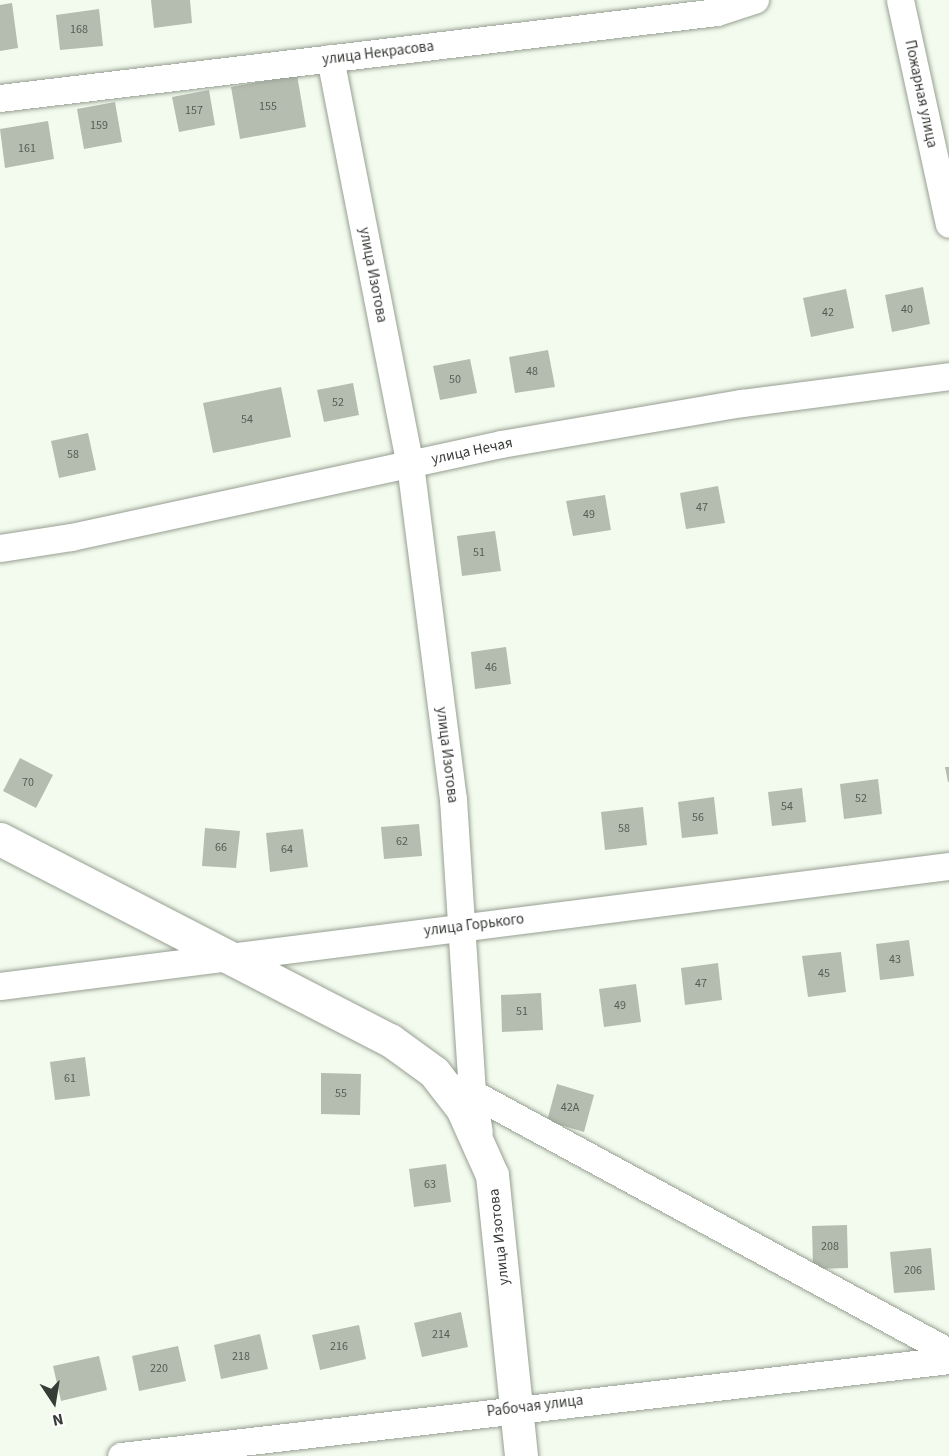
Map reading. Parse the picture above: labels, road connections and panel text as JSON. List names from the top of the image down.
{
  "streets": {
    "main road": ["улица Изотова"],
    "street": [
      "улица Некрасова",
      "Пожарная улица",
      "улица Нечая",
      "улица Горького",
      "Рабочая улица"
    ]
  },
  "crossings": [
    ["улица Некрасова", "улица Изотова"],
    ["улица Изотова", "улица Нечая"],
    ["улица Изотова", "улица Горького"],
    ["улица Изотова", "Рабочая улица"]
  ],
  "house_numbers": [
    "168",
    "155",
    "157",
    "159",
    "161",
    "40",
    "42",
    "48",
    "50",
    "52",
    "54",
    "58",
    "47",
    "49",
    "51",
    "46",
    "70",
    "52",
    "54",
    "56",
    "58",
    "62",
    "66",
    "64",
    "43",
    "45",
    "47",
    "49",
    "51",
    "61",
    "55",
    "42А",
    "63",
    "208",
    "206",
    "214",
    "216",
    "218",
    "220"
  ],
  "north": "bottom"
}
